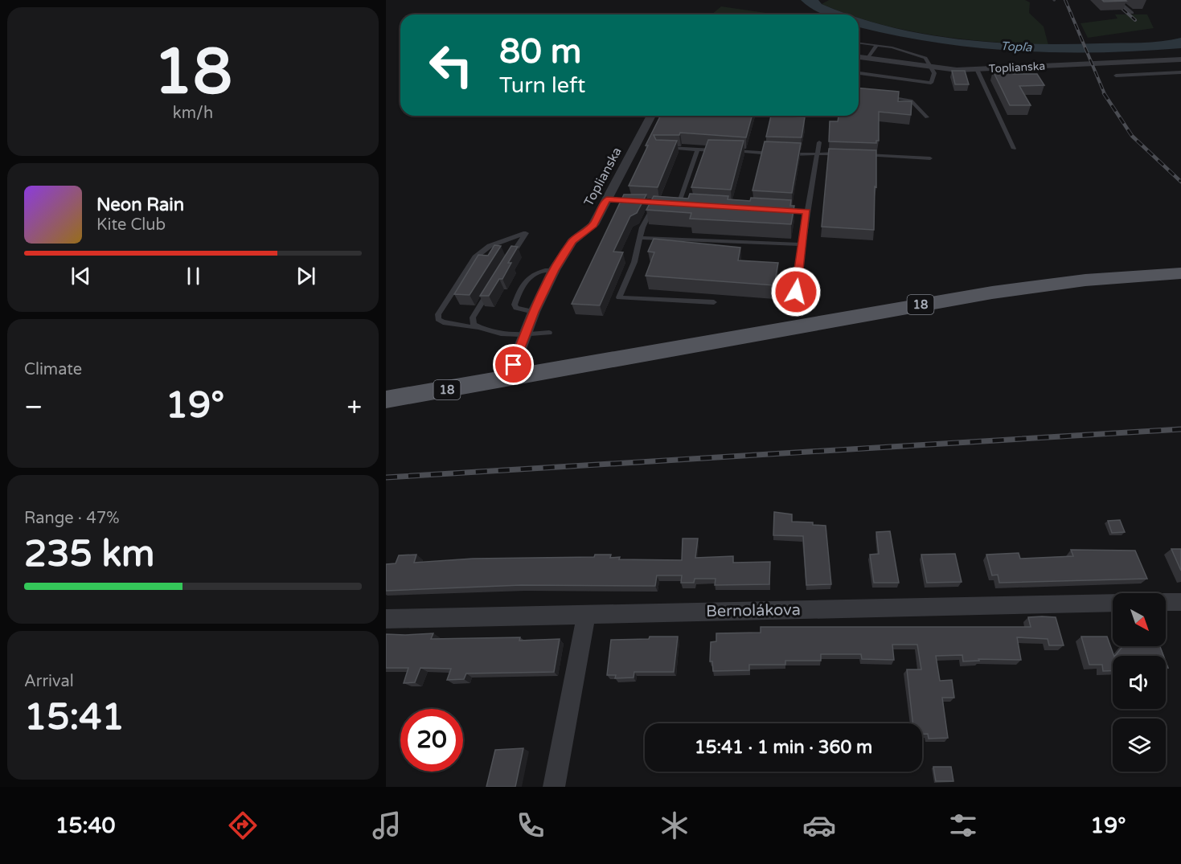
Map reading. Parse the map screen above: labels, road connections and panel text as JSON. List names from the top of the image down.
{
  "streets": {
    "main road": ["18"],
    "street": ["Toplianska", "Bernolákova"]
  },
  "crossings": [
    ["Toplianska", "18"]
  ],
  "water": ["Topľa"],
  "north": "bottom right",
  "page": {
    "tile": [
      ["18", "km/h"],
      "Climate",
      ["Range · 47%", "235 km"],
      ["Arrival", "15:41"]
    ],
    "turn": ["80 m", "Turn left"],
    "song": ["Neon Rain", "Kite Club"],
    "heat": ["−", "19°", "+"],
    "limit": "20",
    "trip": "15:41 · 1 min · 360 m",
    "tabs": ["15:40", "19°"]
  }
}
